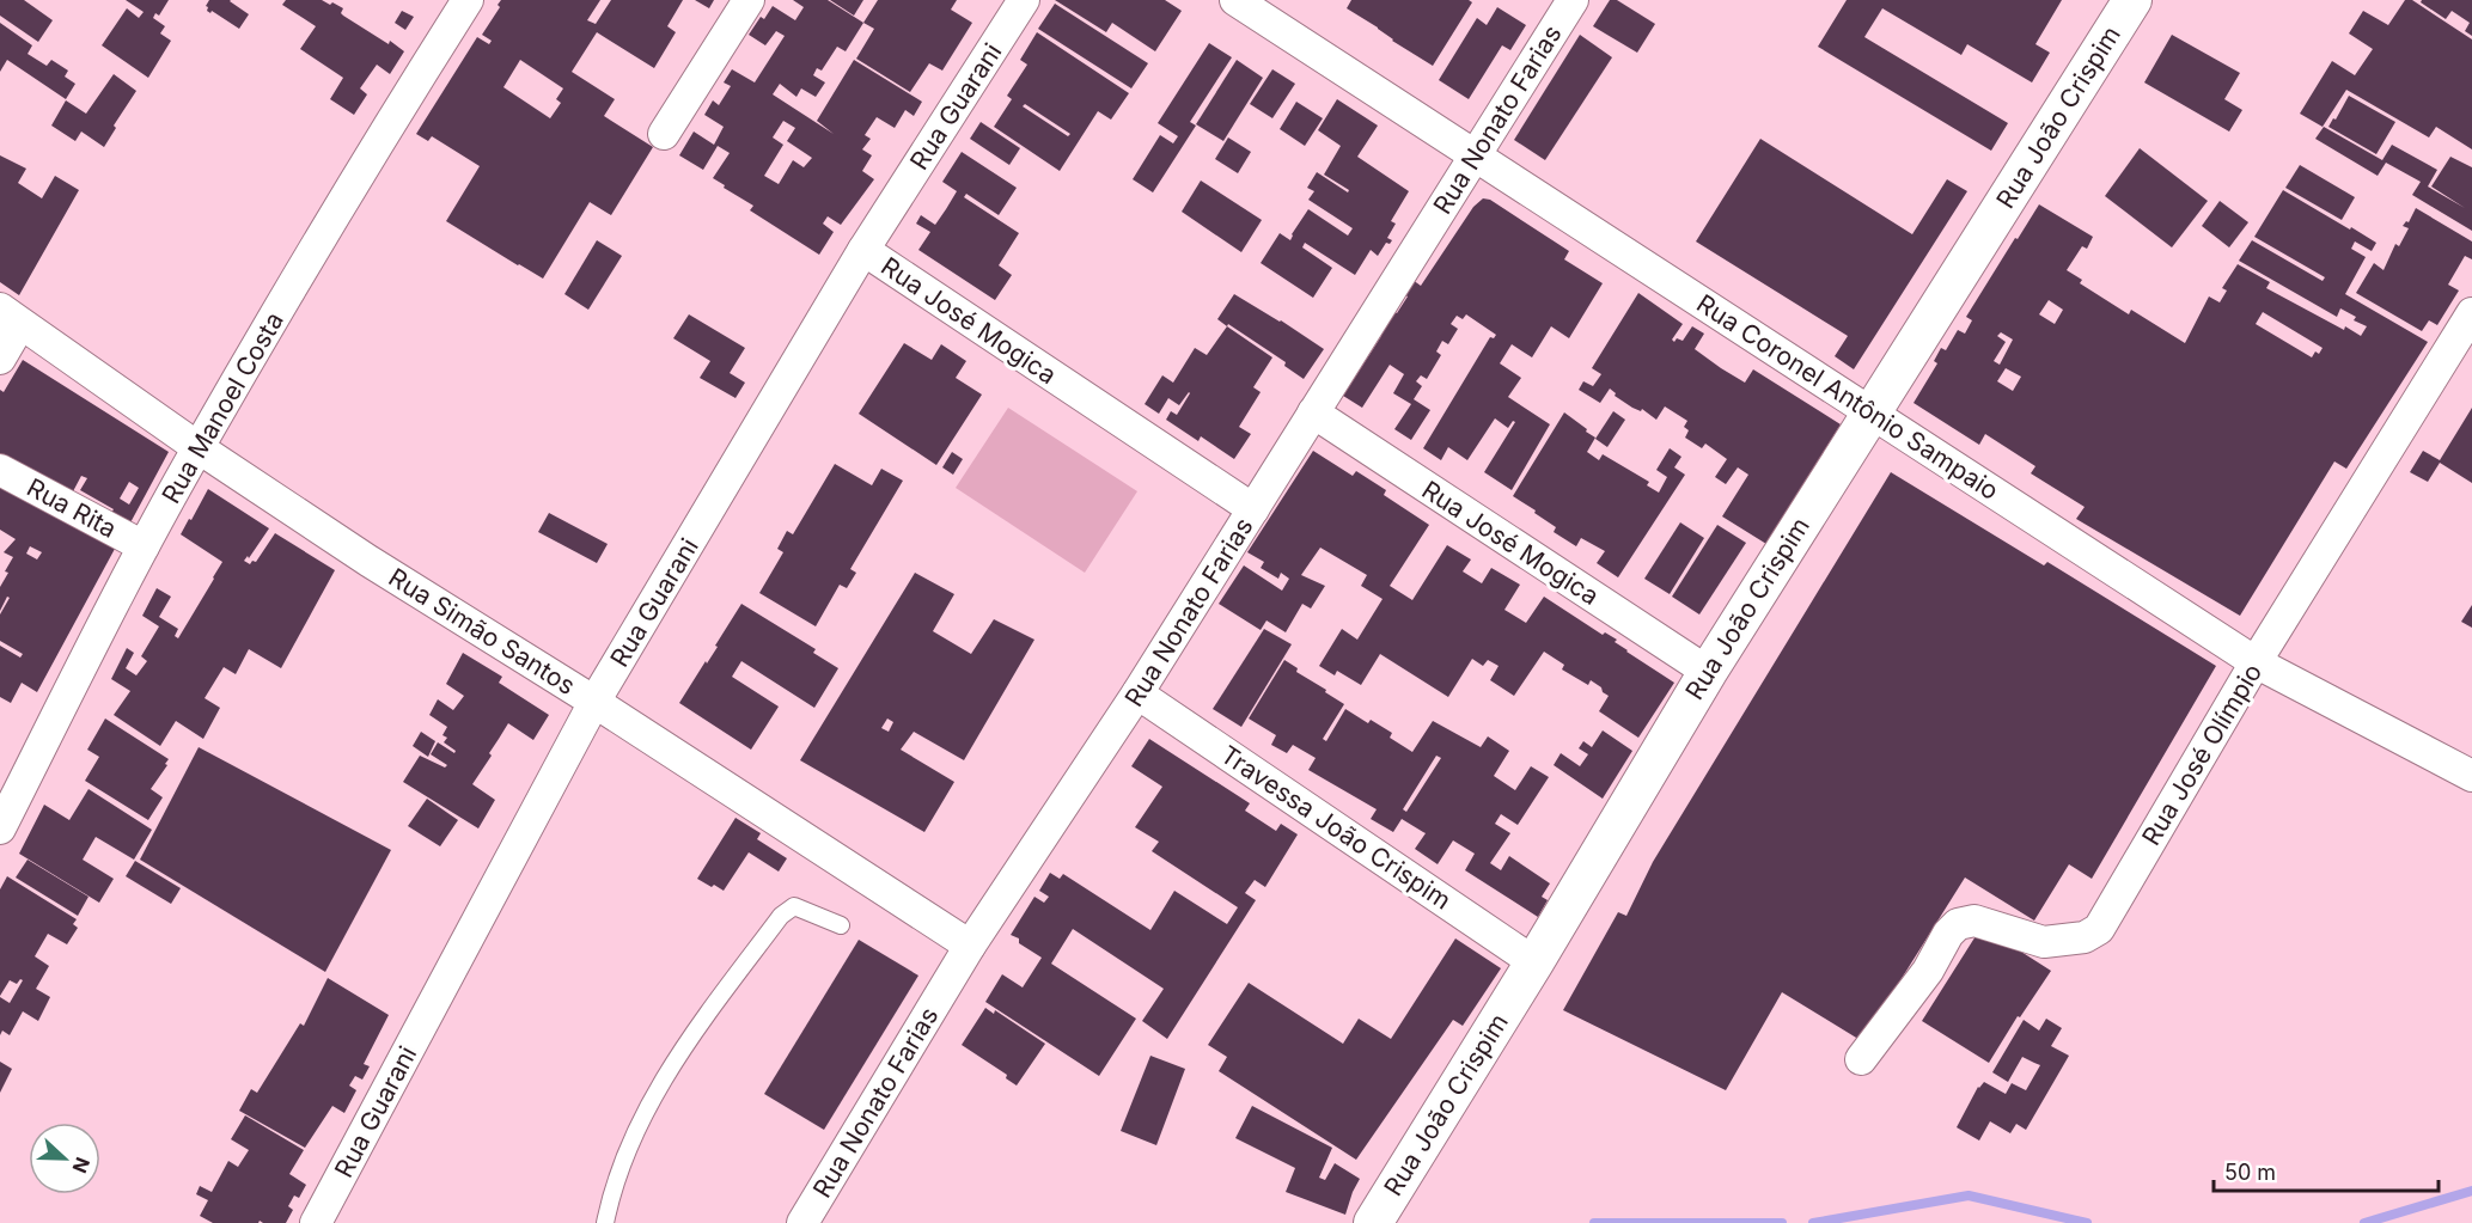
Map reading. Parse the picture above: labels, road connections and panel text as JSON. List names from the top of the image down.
{
  "streets": {
    "street": [
      "Rua Guarani",
      "Rua João Crispim",
      "Rua Nonato Farias",
      "Rua José Mogica",
      "Rua Coronel Antônio Sampaio",
      "Rua Manoel Costa",
      "Rua Rita",
      "Rua Simão Santos",
      "Rua José Olímpio",
      "Travessa João Crispim"
    ]
  },
  "crossings": [
    ["Rua Guarani", "Rua José Mogica"],
    ["Rua Guarani", "Rua Simão Santos"],
    ["Rua João Crispim", "Rua José Mogica"],
    ["Rua João Crispim", "Rua Coronel Antônio Sampaio"],
    ["Rua João Crispim", "Travessa João Crispim"],
    ["Rua Nonato Farias", "Rua José Mogica"],
    ["Rua Nonato Farias", "Rua Coronel Antônio Sampaio"],
    ["Rua Nonato Farias", "Rua Simão Santos"],
    ["Rua Nonato Farias", "Travessa João Crispim"],
    ["Rua Coronel Antônio Sampaio", "Rua José Olímpio"],
    ["Rua Manoel Costa", "Rua Rita"],
    ["Rua Manoel Costa", "Rua Simão Santos"]
  ],
  "scale_bar": "50 m",
  "north": "right"
}
